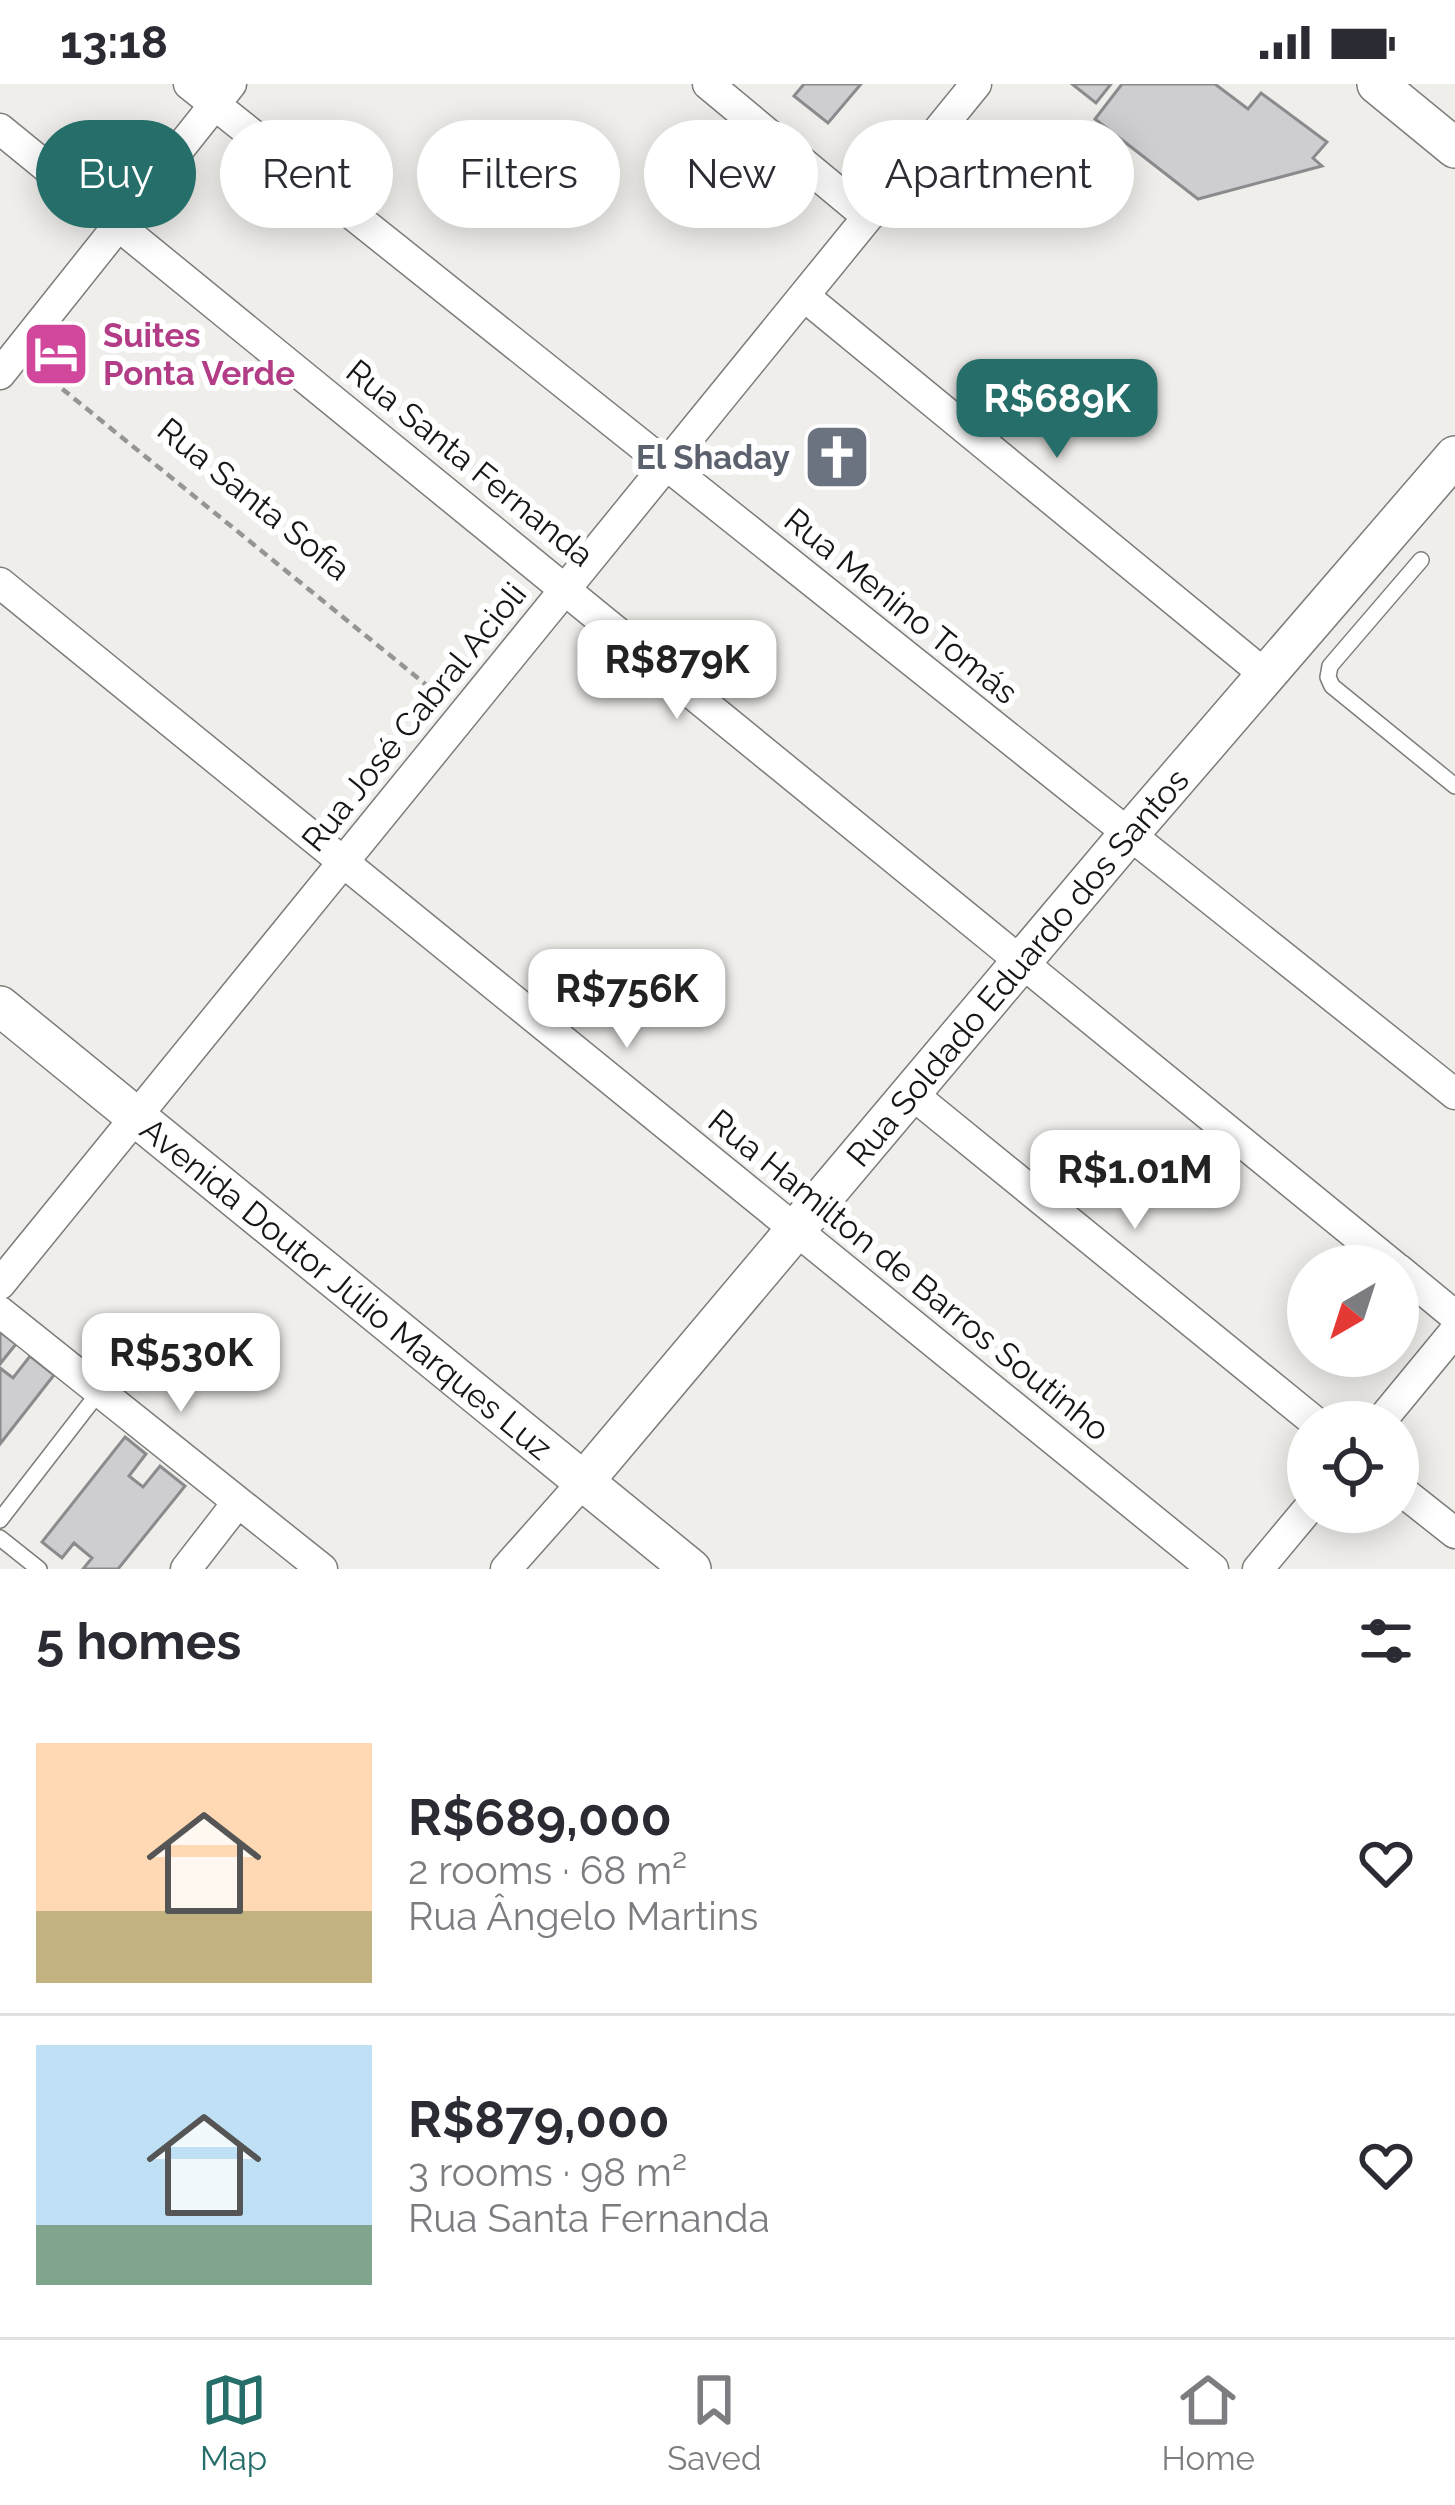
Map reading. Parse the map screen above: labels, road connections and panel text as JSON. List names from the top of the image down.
{
  "streets": {
    "street": [
      "Rua Santa Fernanda",
      "Rua Menino Tomás",
      "Rua José Cabral Acioli",
      "Rua Soldado Eduardo dos Santos",
      "Rua Hamilton de Barros Soutinho",
      "Avenida Doutor Júlio Marques Luz"
    ],
    "path": ["Rua Santa Sofia"]
  },
  "crossings": [
    ["Rua Santa Fernanda", "Rua José Cabral Acioli"],
    ["Rua Santa Fernanda", "Rua Soldado Eduardo dos Santos"],
    ["Rua Santa Sofia", "Rua José Cabral Acioli"],
    ["Rua Menino Tomás", "Rua José Cabral Acioli"],
    ["Rua Menino Tomás", "Rua Soldado Eduardo dos Santos"],
    ["Rua José Cabral Acioli", "Rua Hamilton de Barros Soutinho"],
    ["Rua José Cabral Acioli", "Avenida Doutor Júlio Marques Luz"],
    ["Rua Soldado Eduardo dos Santos", "Rua Hamilton de Barros Soutinho"],
    ["Rua Soldado Eduardo dos Santos", "Avenida Doutor Júlio Marques Luz"]
  ],
  "places": {
    "hotel": ["Suites Ponta Verde"],
    "church": ["El Shaday"]
  },
  "north": "bottom left",
  "page": {
    "status": "13:18",
    "chip": [
      "Buy",
      "Rent",
      "Filters",
      "New",
      "Apartment"
    ],
    "price": [
      "R$689K",
      "R$879K",
      "R$756K",
      "R$1.01M",
      "R$530K"
    ],
    "heading": "5 homes",
    "list": [
      {
        "name": "R$689,000",
        "note": "2 rooms · 68 m² · Rua Ângelo Martins"
      },
      {
        "name": "R$879,000",
        "note": "3 rooms · 98 m² · Rua Santa Fernanda"
      }
    ],
    "tabs": ["Map", "Saved", "Home"]
  }
}
